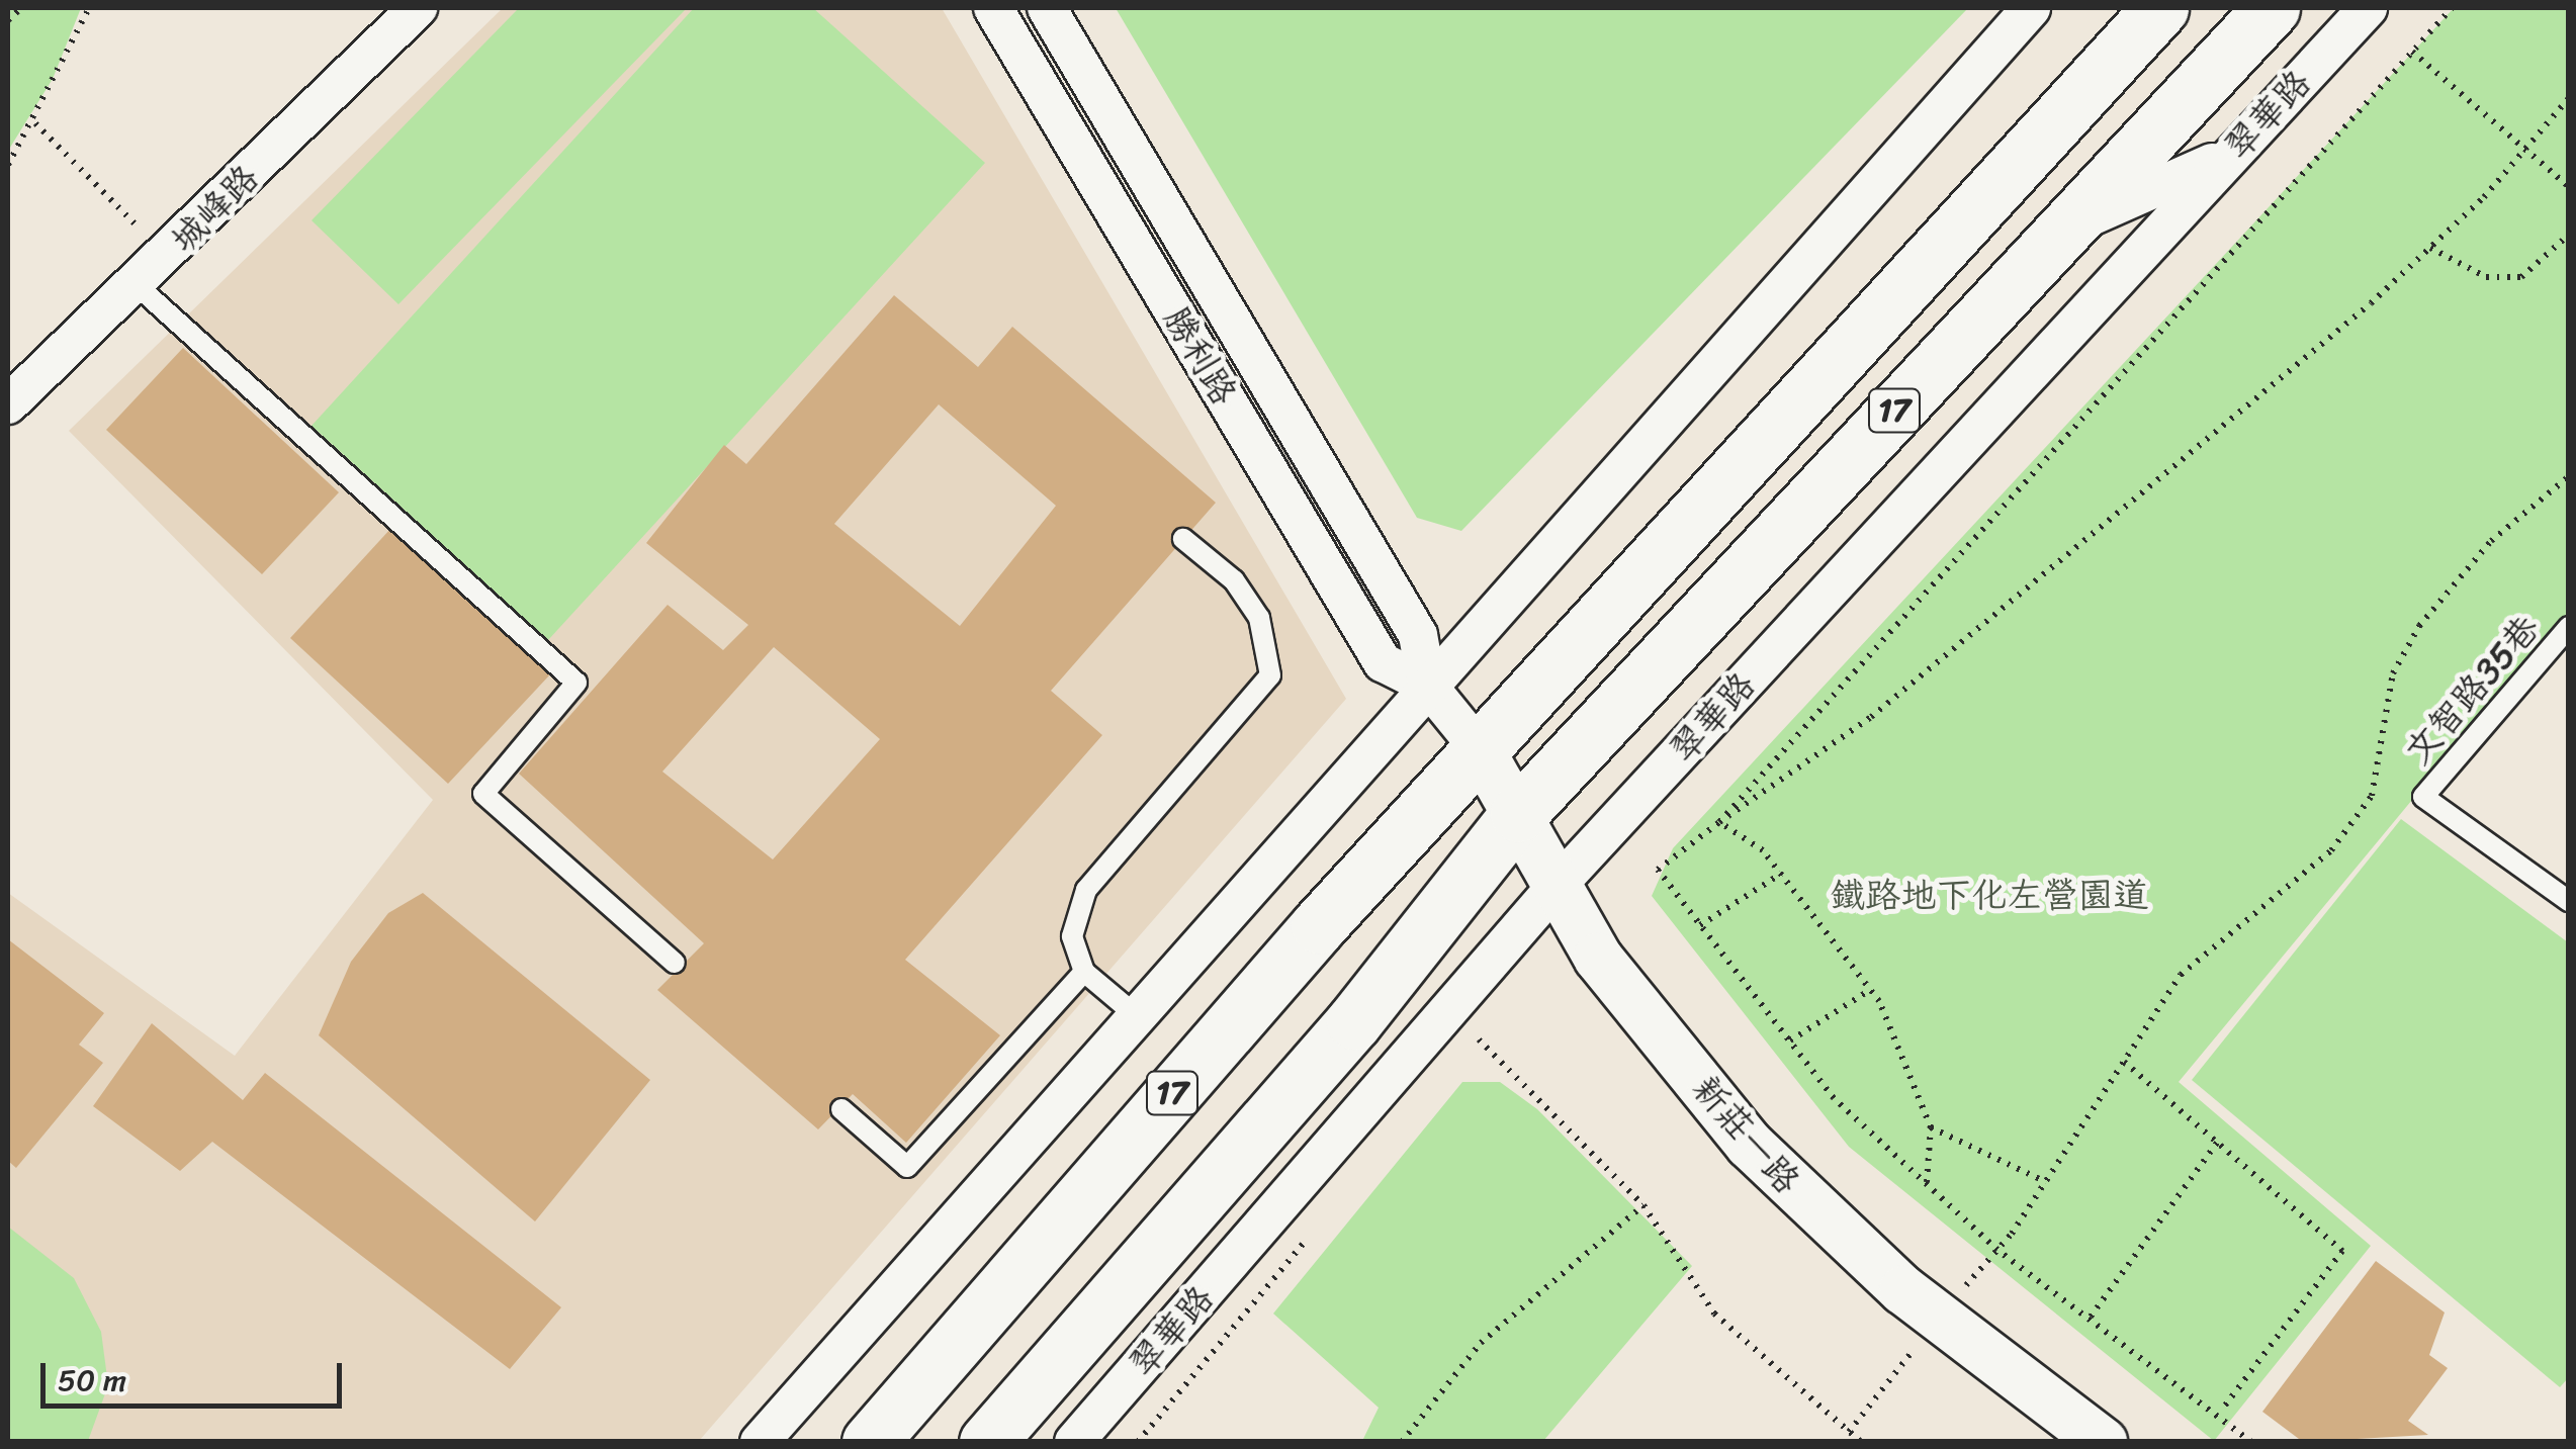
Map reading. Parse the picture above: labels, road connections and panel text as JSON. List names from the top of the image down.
{
  "streets": {
    "main road": ["翠華路", "17"],
    "street": ["城峰路", "勝利路", "新莊一路"],
    "lane": ["文智路35巷"]
  },
  "crossings": [
    ["翠華路", "新莊一路"],
    ["勝利路", "17"],
    ["勝利路", "新莊一路"],
    ["17", "新莊一路"]
  ],
  "parks": ["鐵路地下化左營園道"],
  "scale_bar": "50 m"
}
